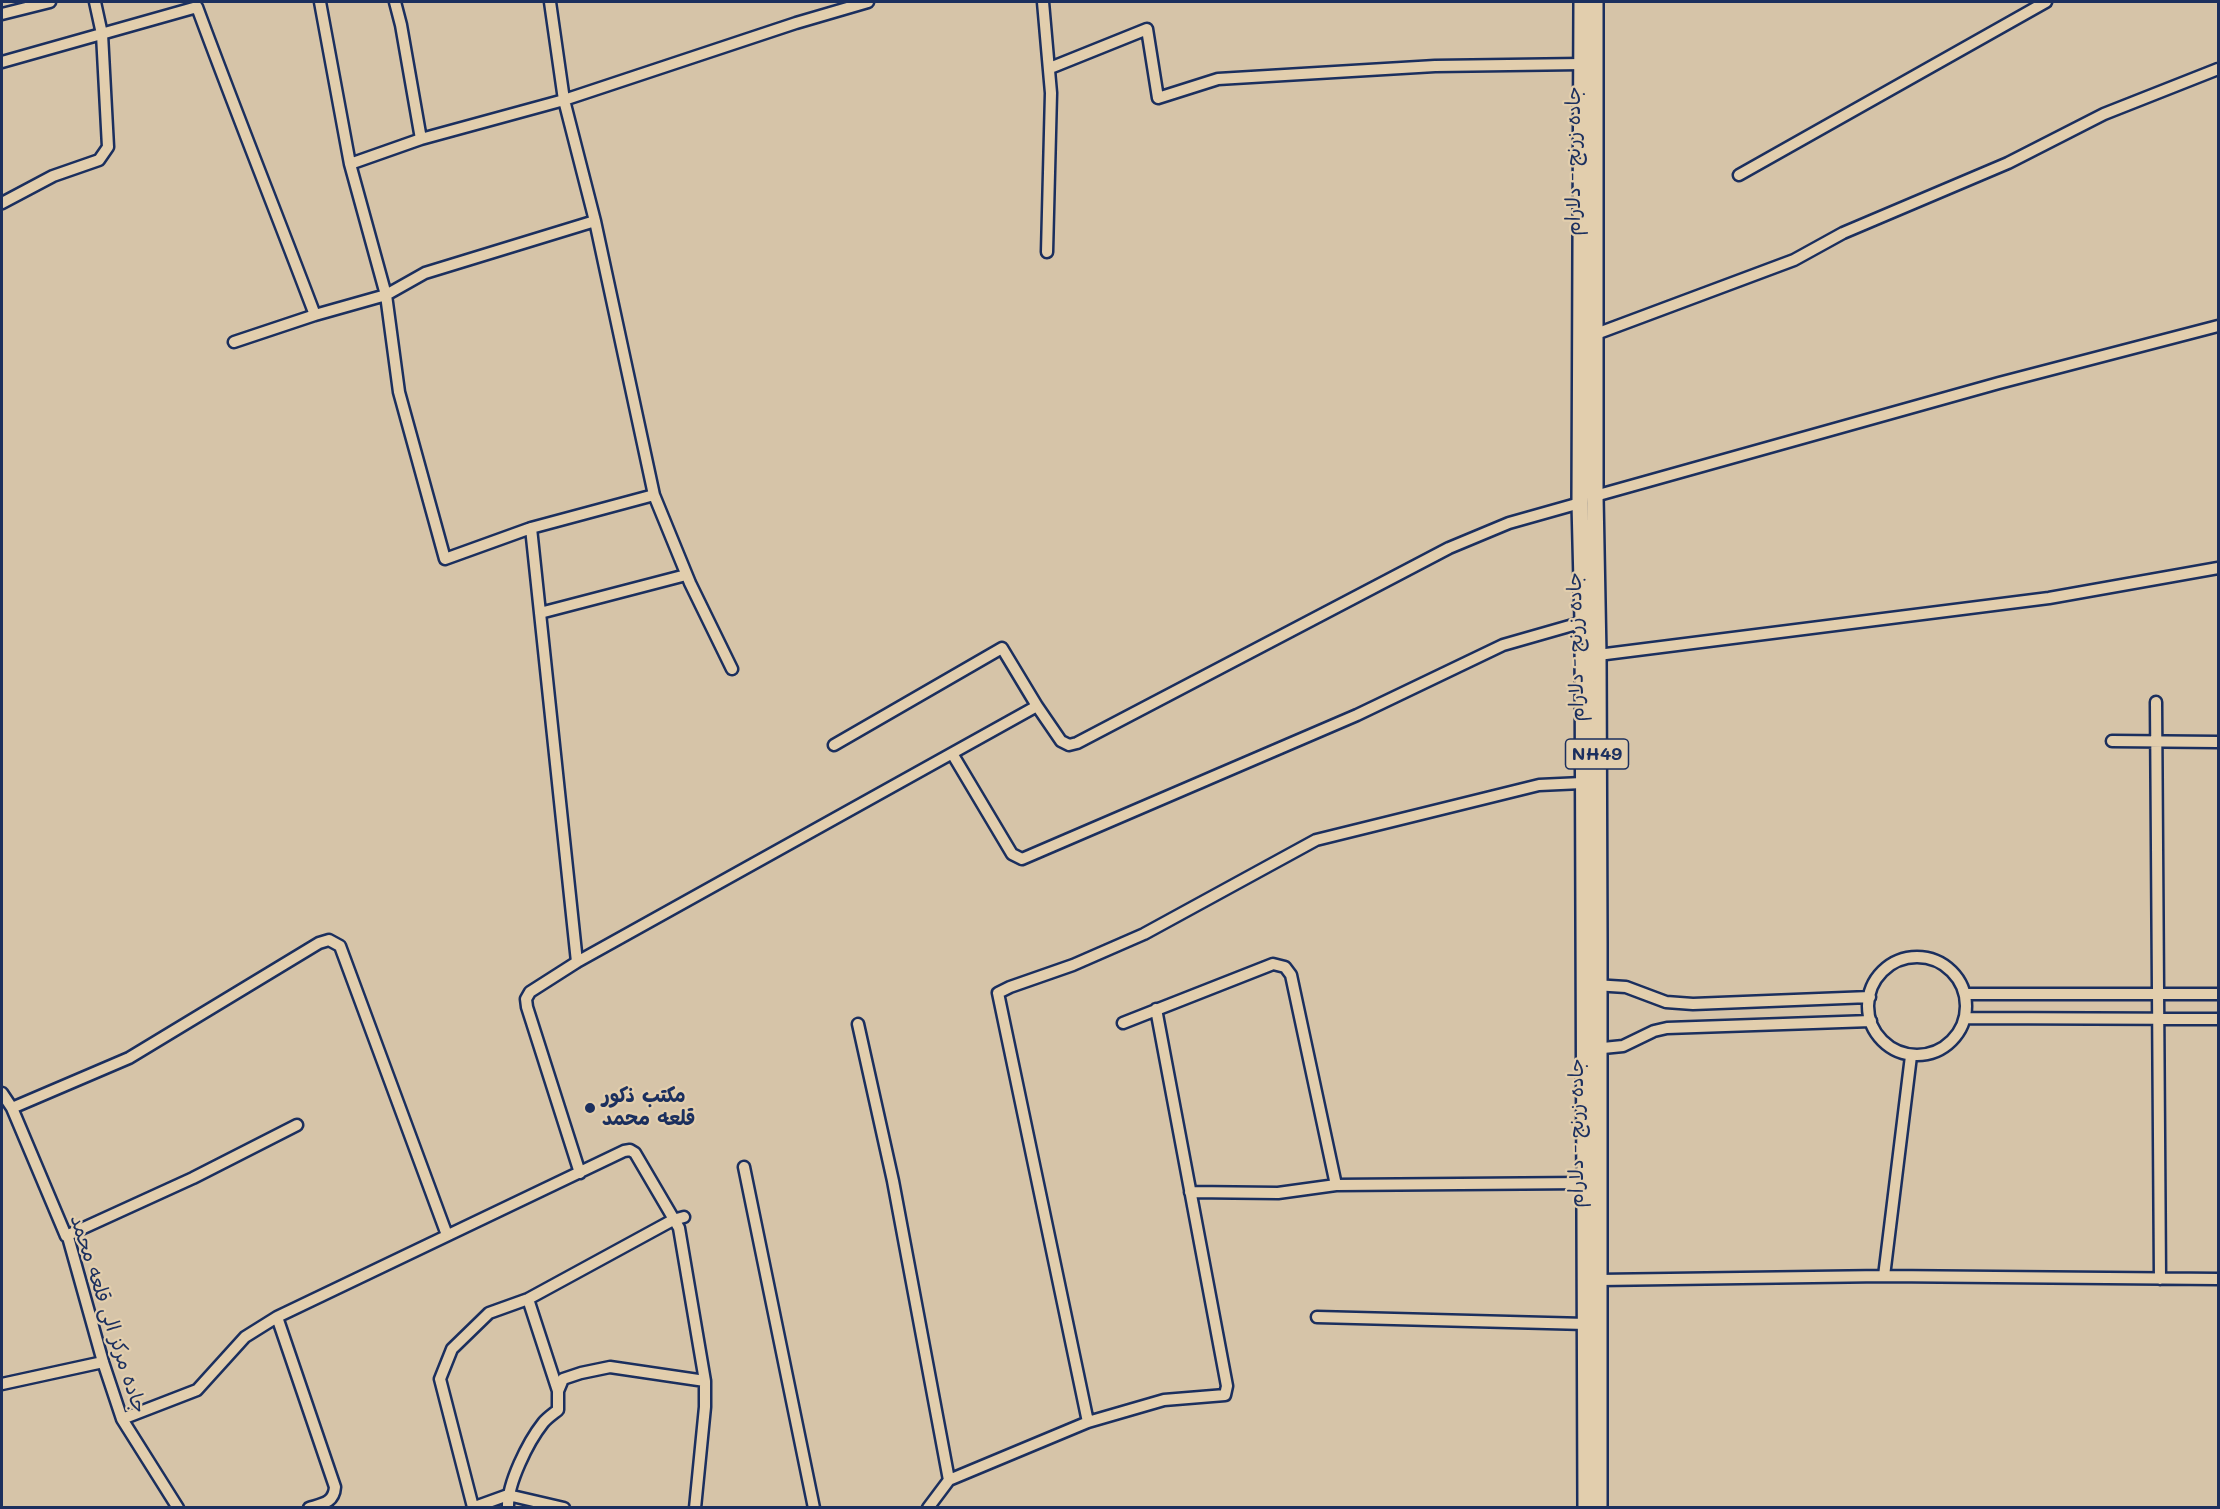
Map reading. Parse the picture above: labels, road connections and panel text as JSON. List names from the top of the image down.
{
  "streets": {
    "highway": ["جاده زرنج - دلارام", "NH49"],
    "street": ["جاده مرکز الی قلعه محمد"]
  },
  "places": ["مکتب ذکور قلعه محمد"]
}
